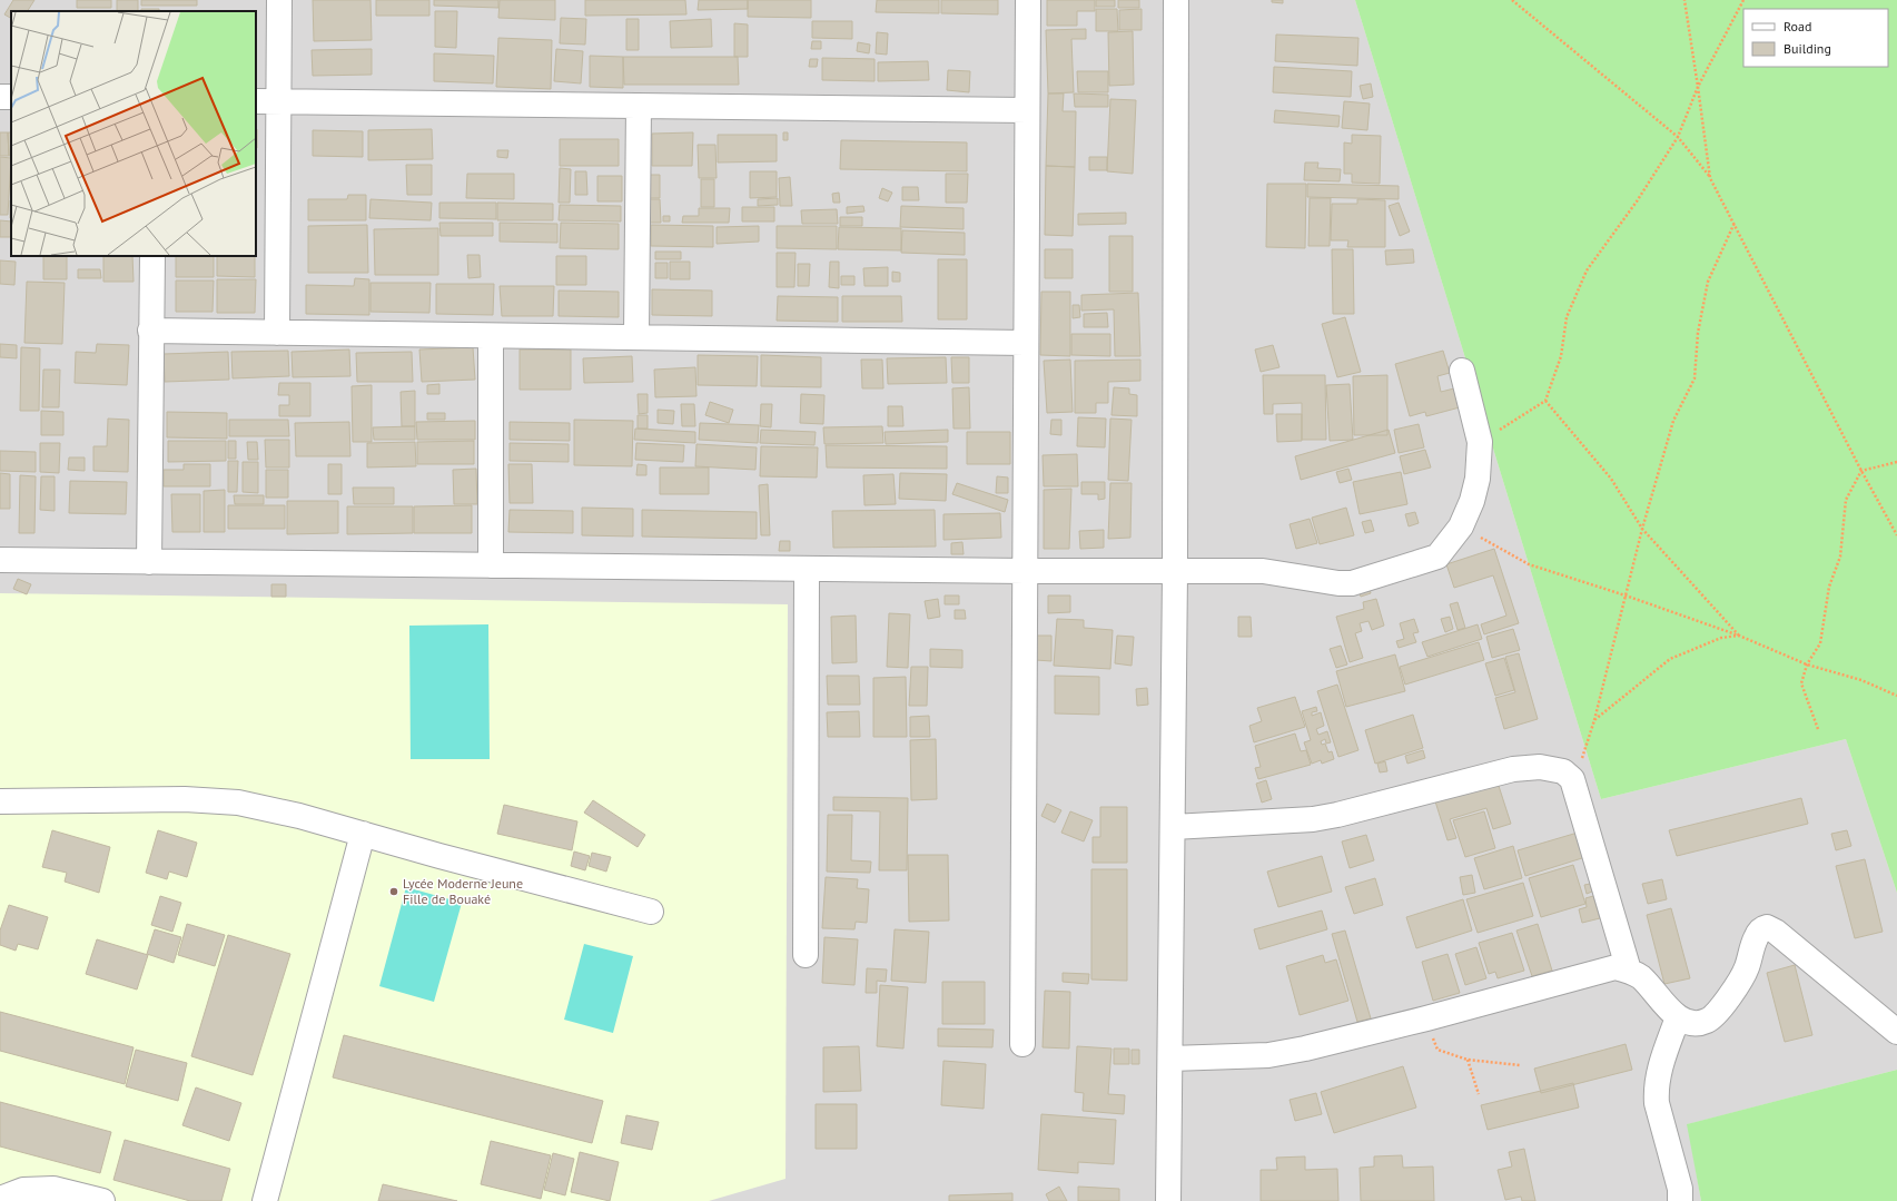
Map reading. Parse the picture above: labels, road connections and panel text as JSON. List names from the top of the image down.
{
  "places": ["Lycée Moderne Jeune Fille de Bouaké"],
  "legend": ["Road", "Building"]
}
